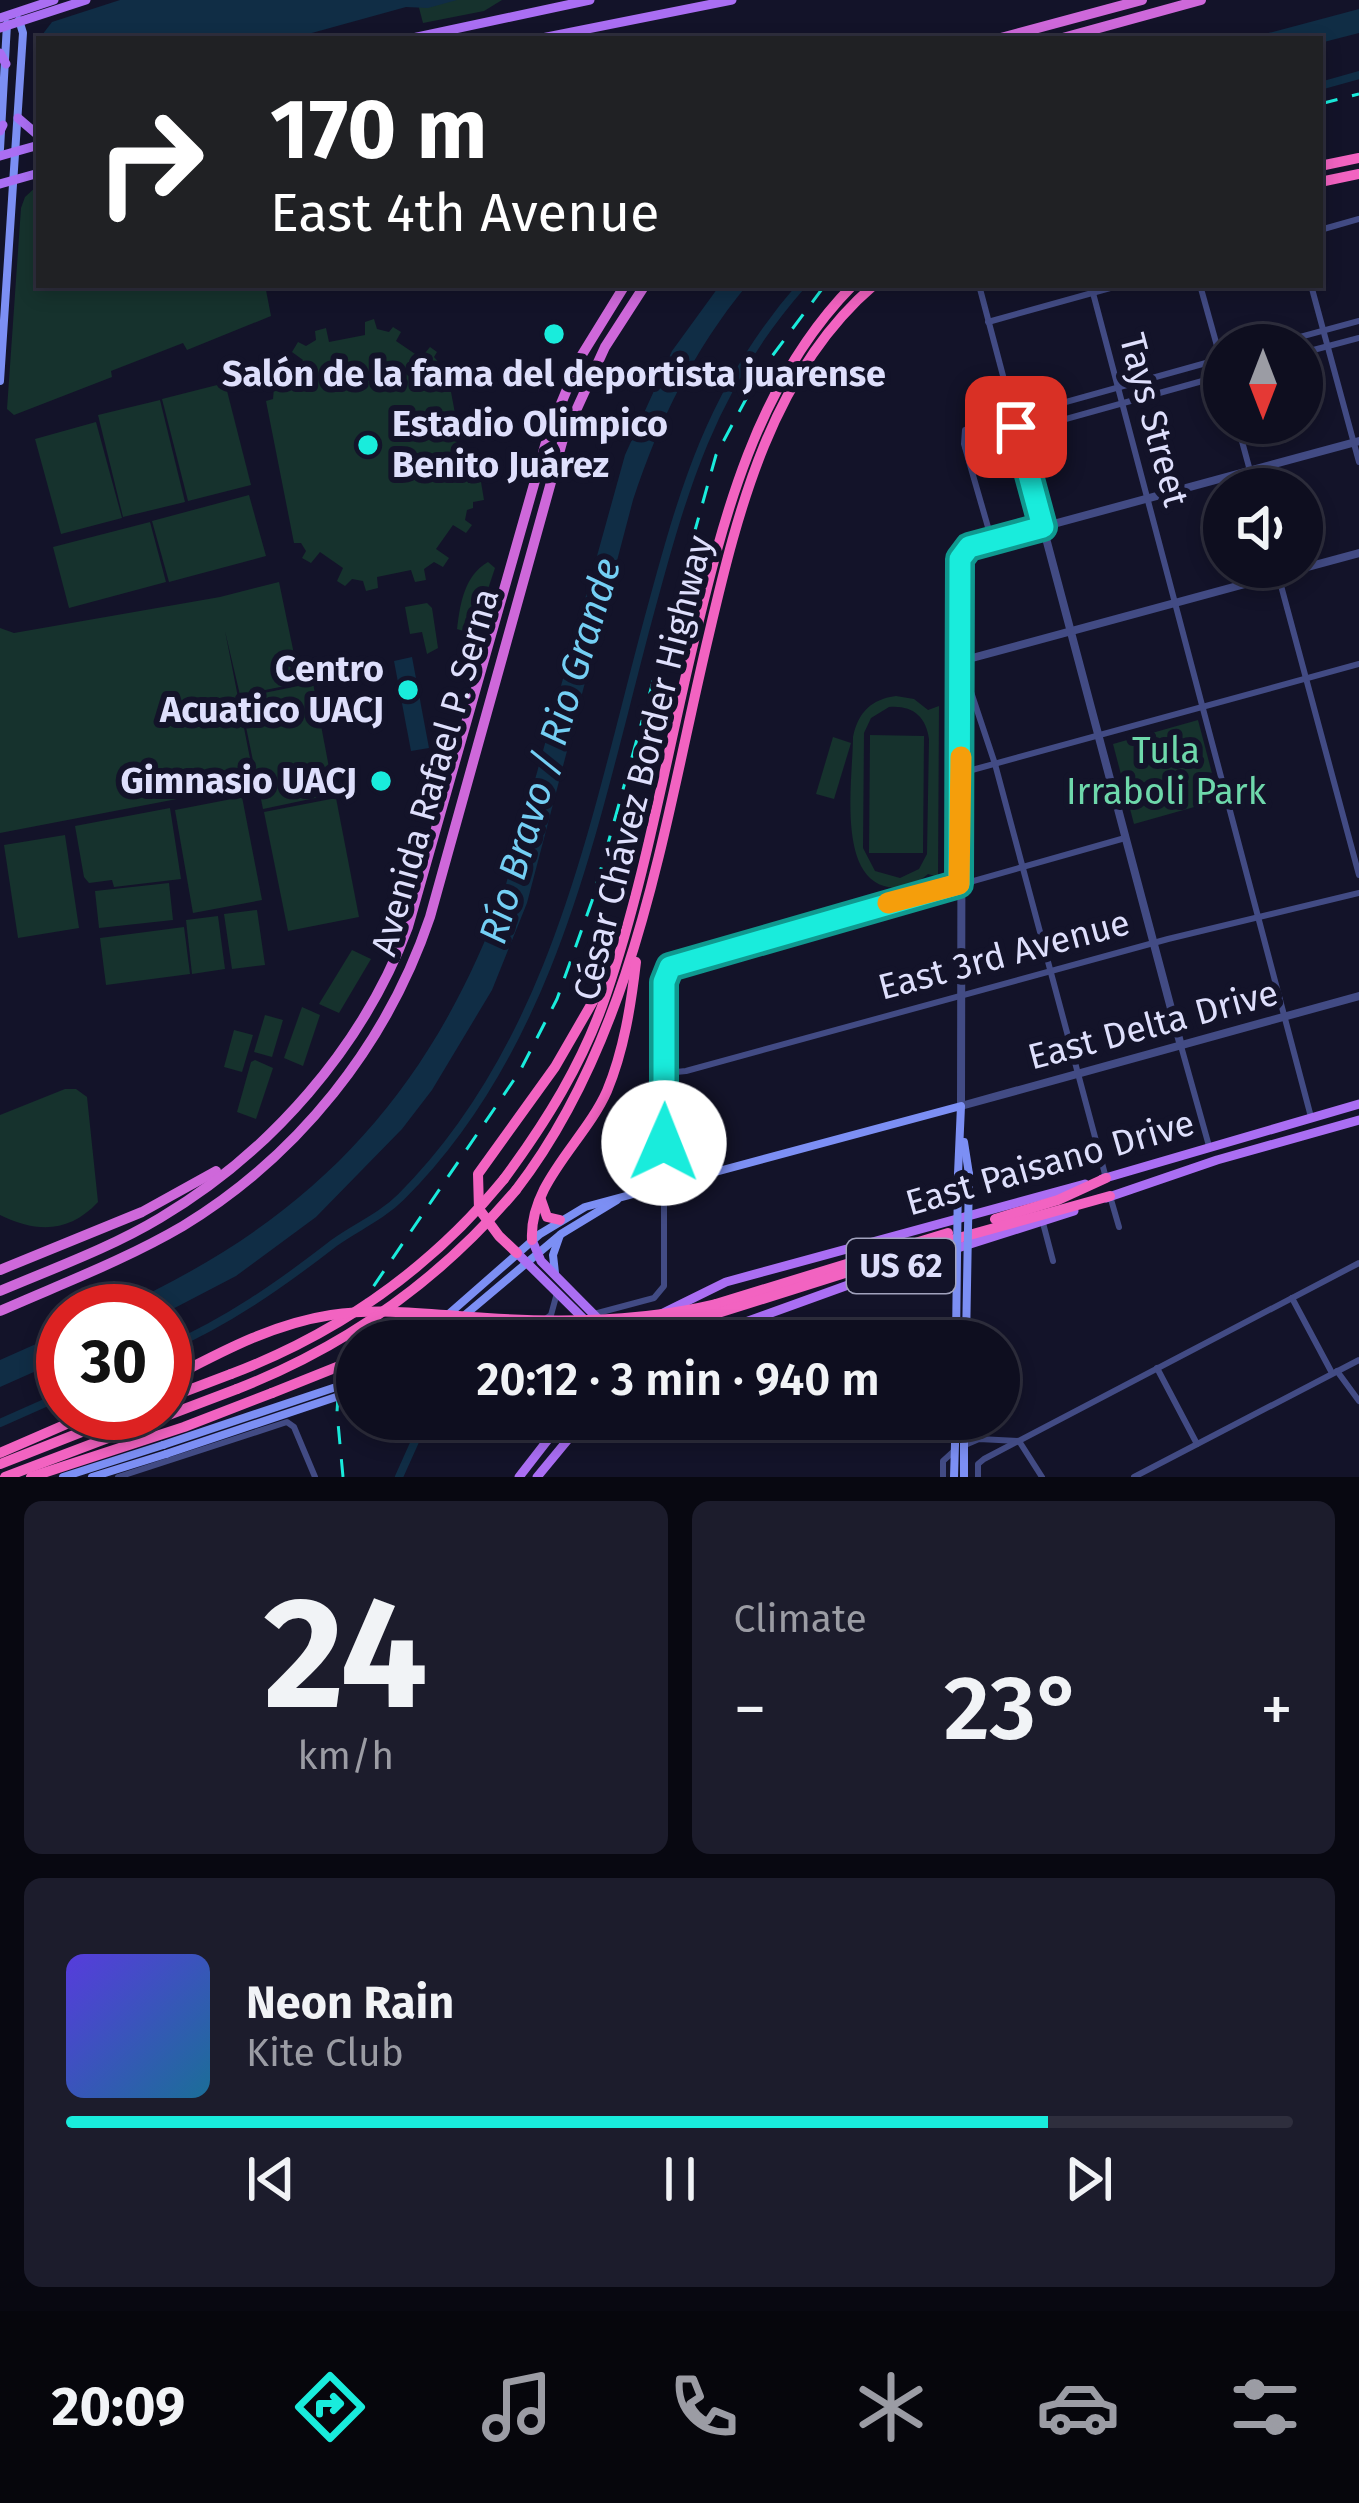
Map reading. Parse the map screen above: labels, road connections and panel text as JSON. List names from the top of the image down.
{
  "streets": {
    "highway": ["César Chávez Border Highway", "Avenida Rafael P. Serna"],
    "main road": ["East Paisano Drive", "US 62"],
    "street": ["Tays Street", "East 3rd Avenue", "East Delta Drive"]
  },
  "crossings": [
    ["Tays Street", "East 3rd Avenue"],
    ["Tays Street", "East Delta Drive"],
    ["Tays Street", "East Paisano Drive"]
  ],
  "water": ["Río Bravo / Rio Grande"],
  "parks": ["Tula Irraboli Park"],
  "places": [
    "Salón de la fama del deportista juarense",
    "Estadio Olimpico Benito Juárez",
    "Centro Acuatico UACJ",
    "Gimnasio UACJ"
  ],
  "north": "bottom",
  "page": {
    "turn": ["170 m", "East 4th Avenue"],
    "limit": "30",
    "trip": "20:12 · 3 min · 940 m",
    "tile": [
      ["24", "km/h"],
      "Climate"
    ],
    "heat": ["−", "23°", "+"],
    "song": ["Neon Rain", "Kite Club"],
    "tabs": "20:09"
  }
}
